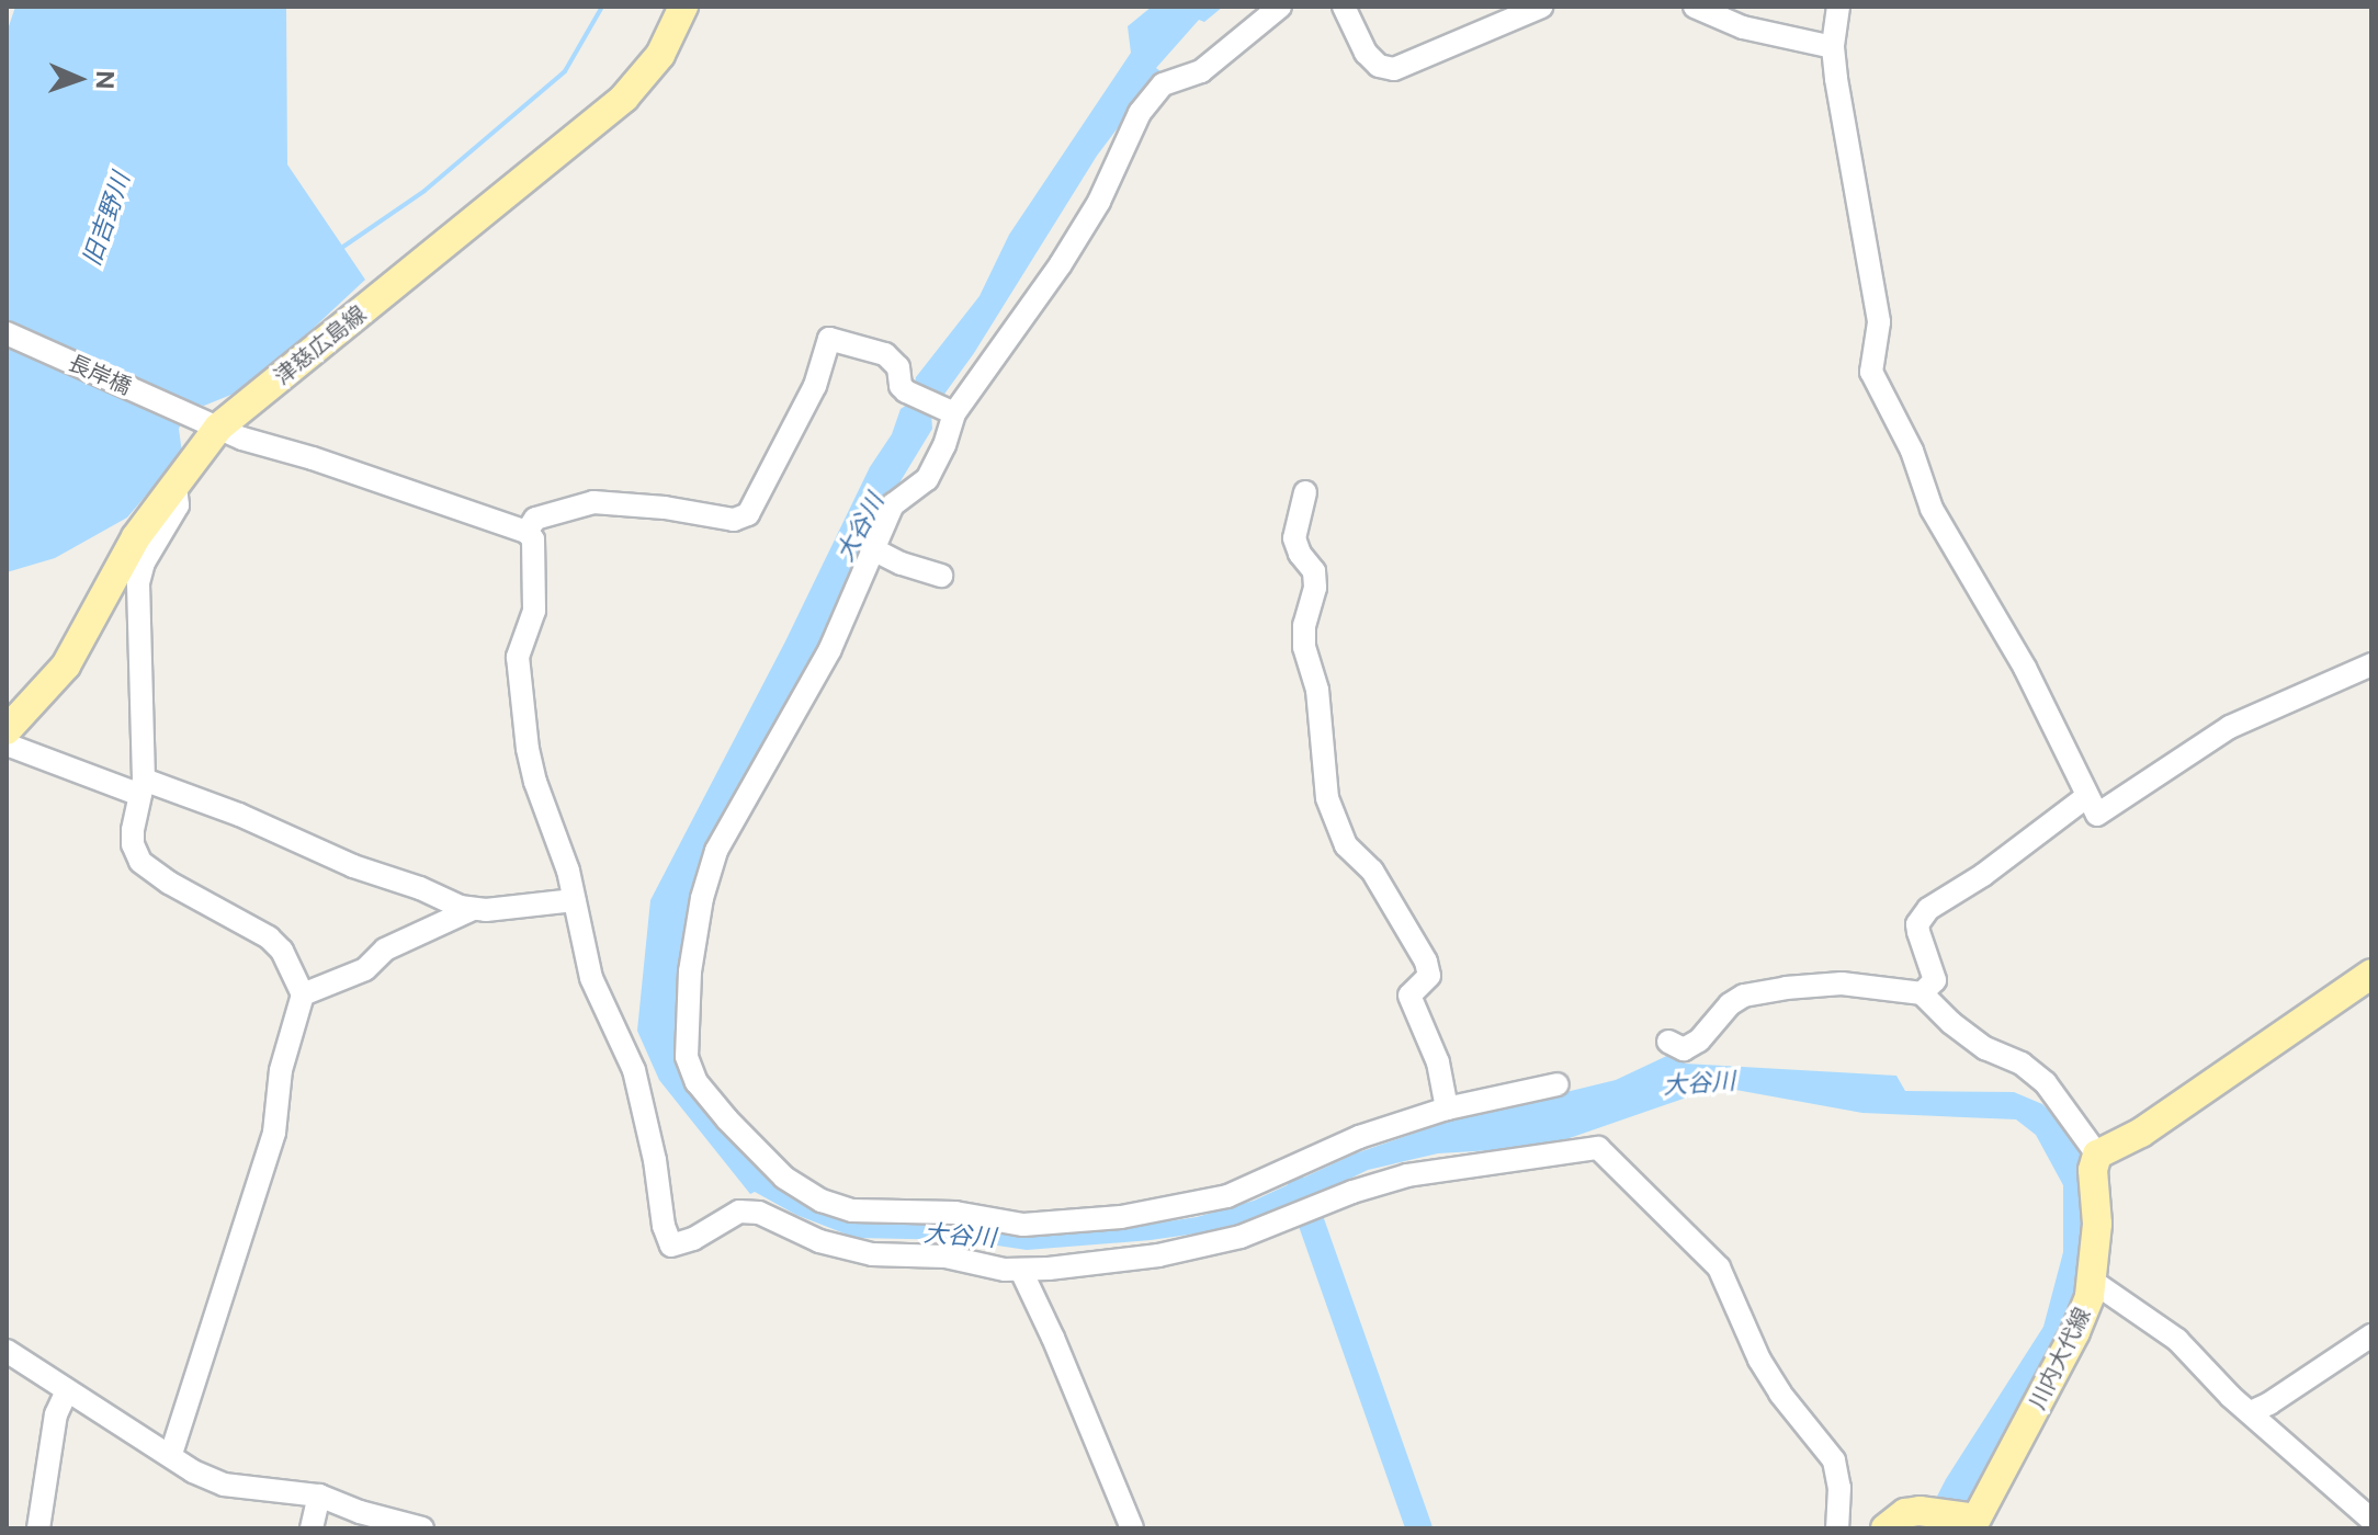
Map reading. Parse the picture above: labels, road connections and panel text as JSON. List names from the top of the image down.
{
  "streets": {
    "main road": ["津慈広島線", "川内大代線"],
    "street": ["長岸橋"]
  },
  "crossings": [
    ["津慈広島線", "長岸橋"]
  ],
  "water": ["旧吉野川", "大谷川"],
  "north": "right"
}
